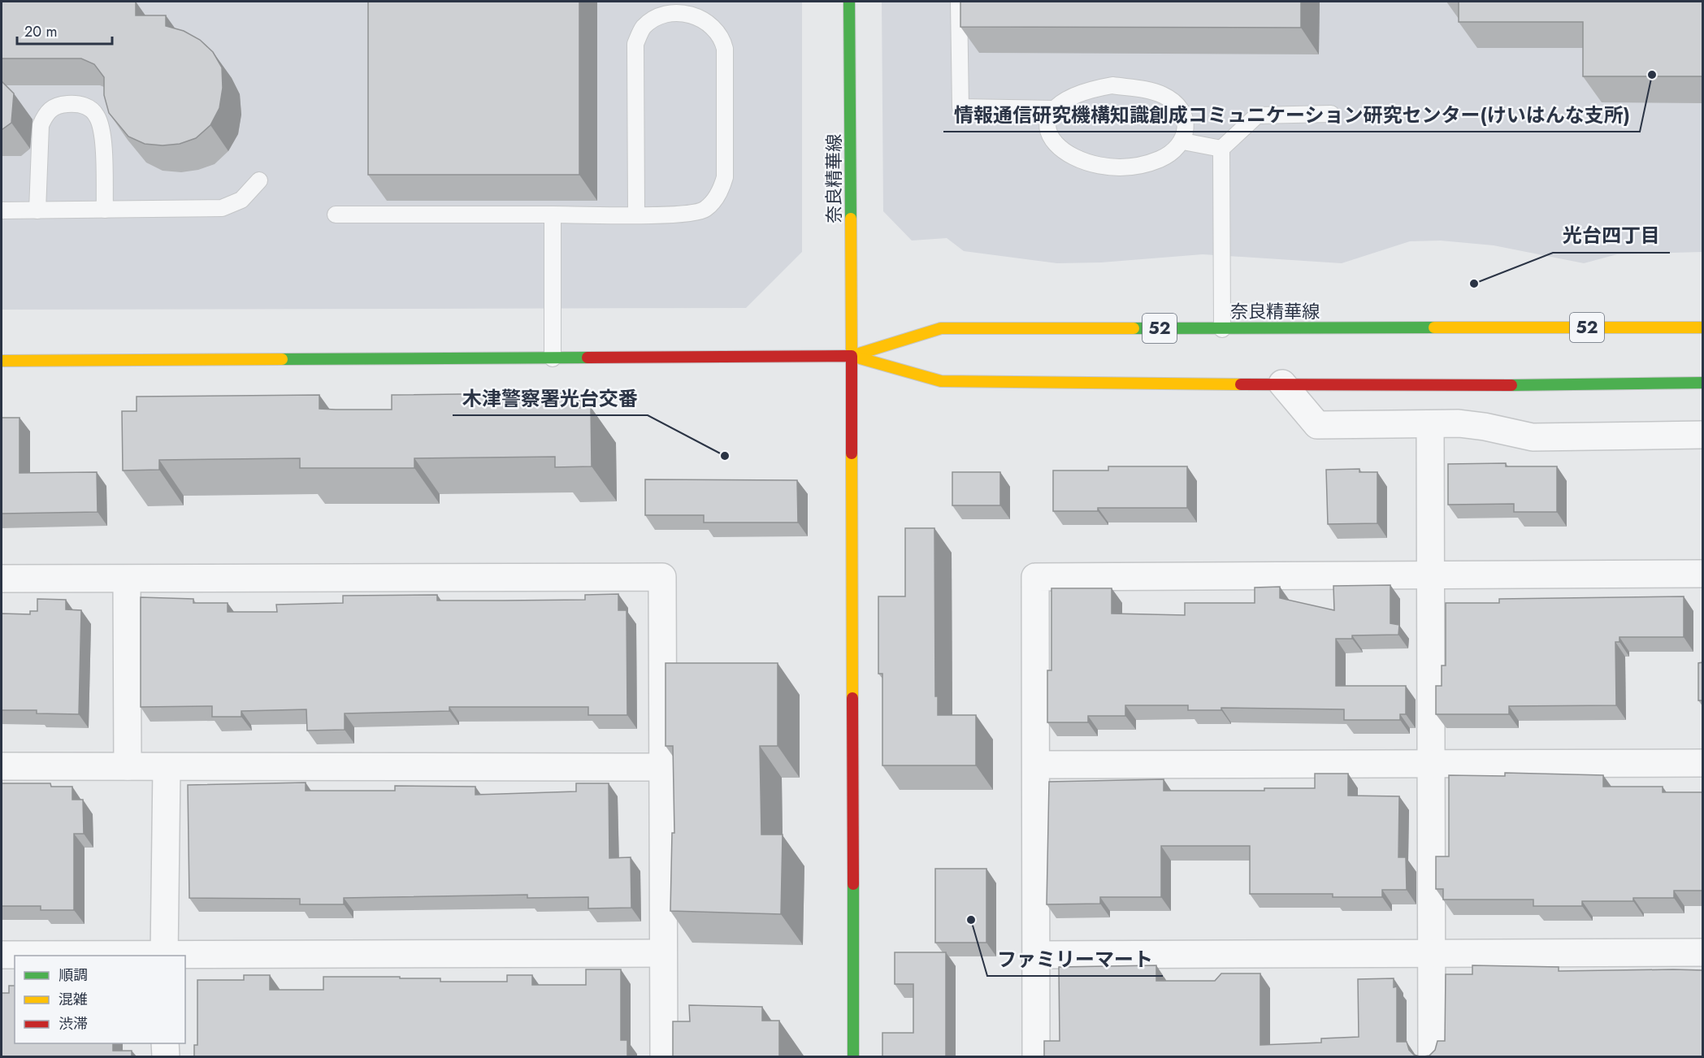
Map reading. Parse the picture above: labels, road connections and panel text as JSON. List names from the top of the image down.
{
  "streets": {
    "main road": ["奈良精華線", "52"]
  },
  "places": [
    "情報通信研究機構知識創成コミュニケーション研究センター(けいはんな支所)",
    "光台四丁目",
    "木津警察署光台交番",
    "ファミリーマート"
  ],
  "legend": ["順調", "混雑", "渋滞"],
  "scale_bar": "20 m"
}
